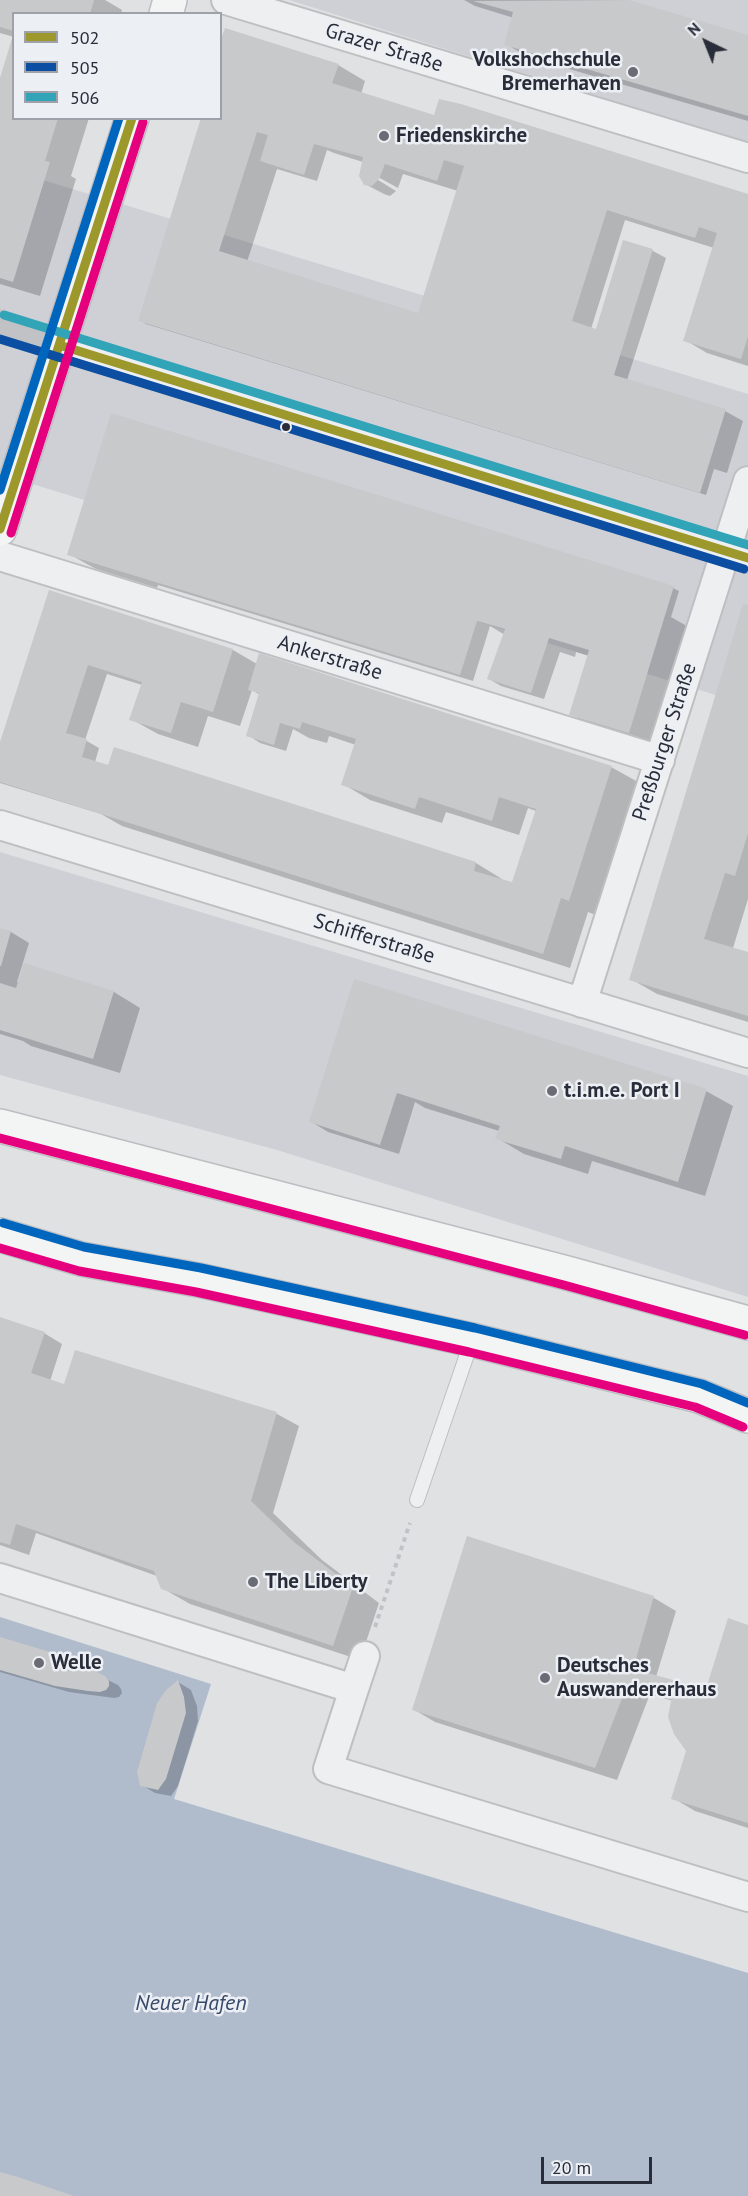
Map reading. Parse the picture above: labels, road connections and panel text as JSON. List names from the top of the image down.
{
  "streets": {
    "street": [
      "Grazer Straße",
      "Ankerstraße",
      "Preßburger Straße",
      "Schifferstraße"
    ]
  },
  "crossings": [
    ["Ankerstraße", "Preßburger Straße"],
    ["Preßburger Straße", "Schifferstraße"]
  ],
  "water": ["Neuer Hafen"],
  "places": [
    "Volkshochschule Bremerhaven",
    "Friedenskirche",
    "t.i.m.e. Port I",
    "The Liberty",
    "Welle",
    "Deutsches Auswandererhaus"
  ],
  "lines": ["transit line 502", "transit line 506", "transit line 505"],
  "legend": ["502", "505", "506"],
  "scale_bar": "20 m",
  "north": "top left"
}
